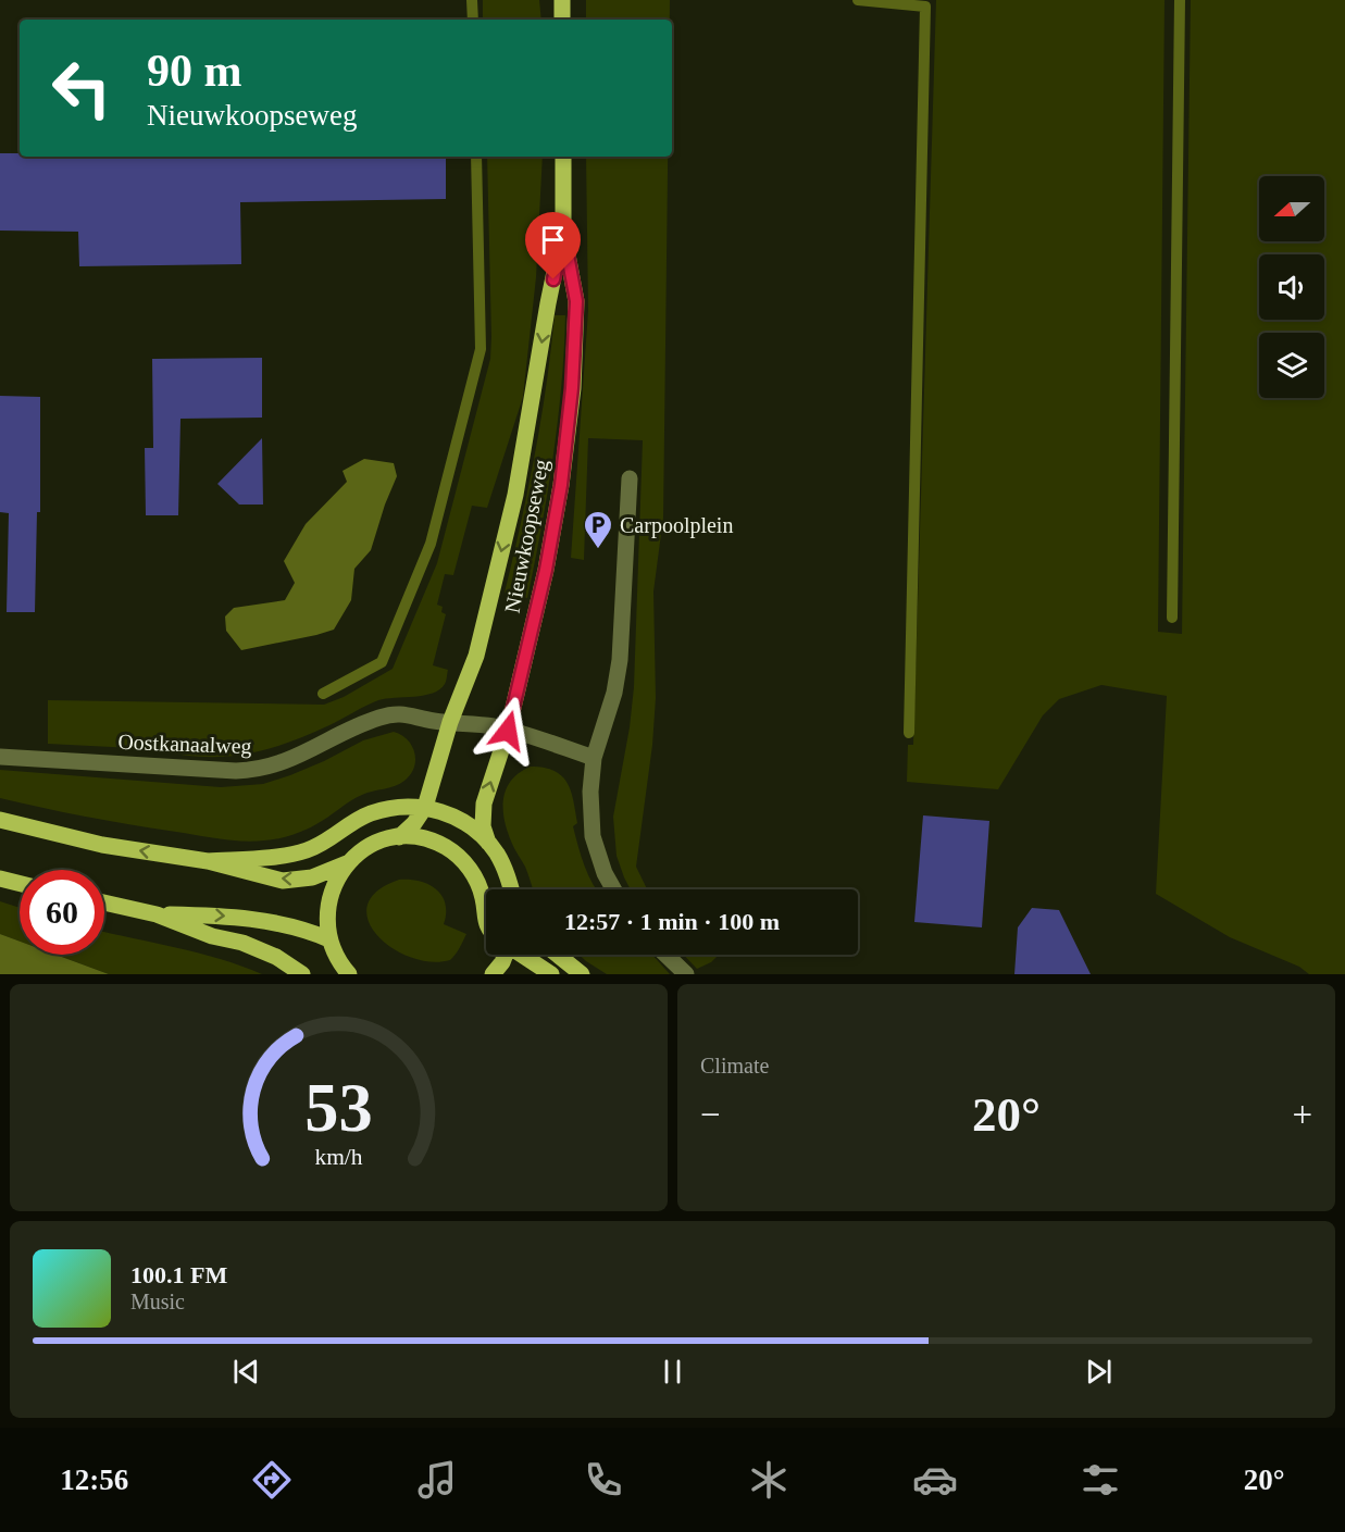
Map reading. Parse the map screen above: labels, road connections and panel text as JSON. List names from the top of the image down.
{
  "streets": {
    "main road": ["Nieuwkoopseweg"],
    "street": ["Oostkanaalweg"]
  },
  "crossings": [
    ["Nieuwkoopseweg", "Oostkanaalweg"]
  ],
  "places": {
    "parking": ["Carpoolplein"]
  },
  "north": "left",
  "page": {
    "turn": ["90 m", "Nieuwkoopseweg"],
    "limit": "60",
    "trip": "12:57 · 1 min · 100 m",
    "tile": "Climate",
    "heat": ["−", "20°", "+"],
    "song": ["100.1 FM", "Music"],
    "tabs": ["12:56", "20°"],
    "gauge": ["53", "km/h"]
  }
}
